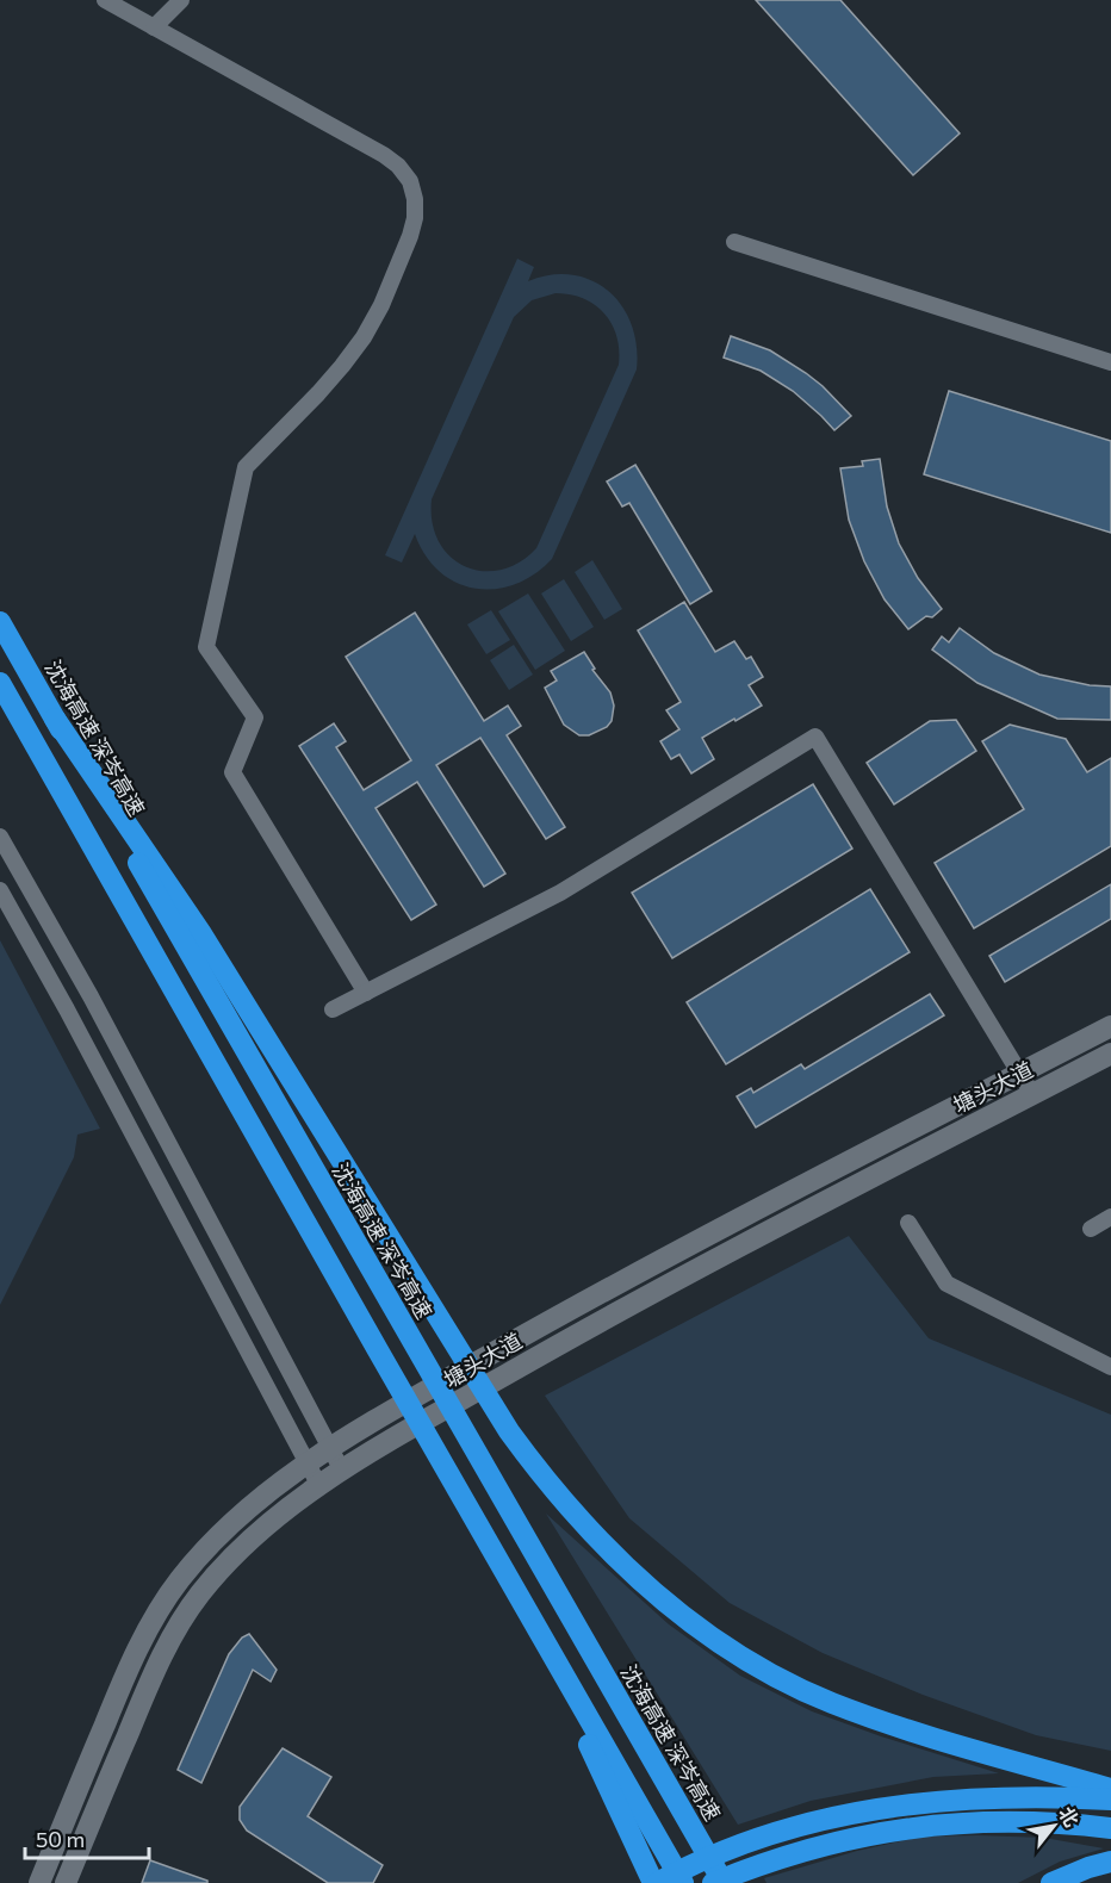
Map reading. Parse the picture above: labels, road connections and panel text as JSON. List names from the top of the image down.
{
  "streets": {
    "highway": ["沈海高速 深岑高速"],
    "main road": ["塘头大道"]
  },
  "scale_bar": "50 m",
  "north": "top right"
}
